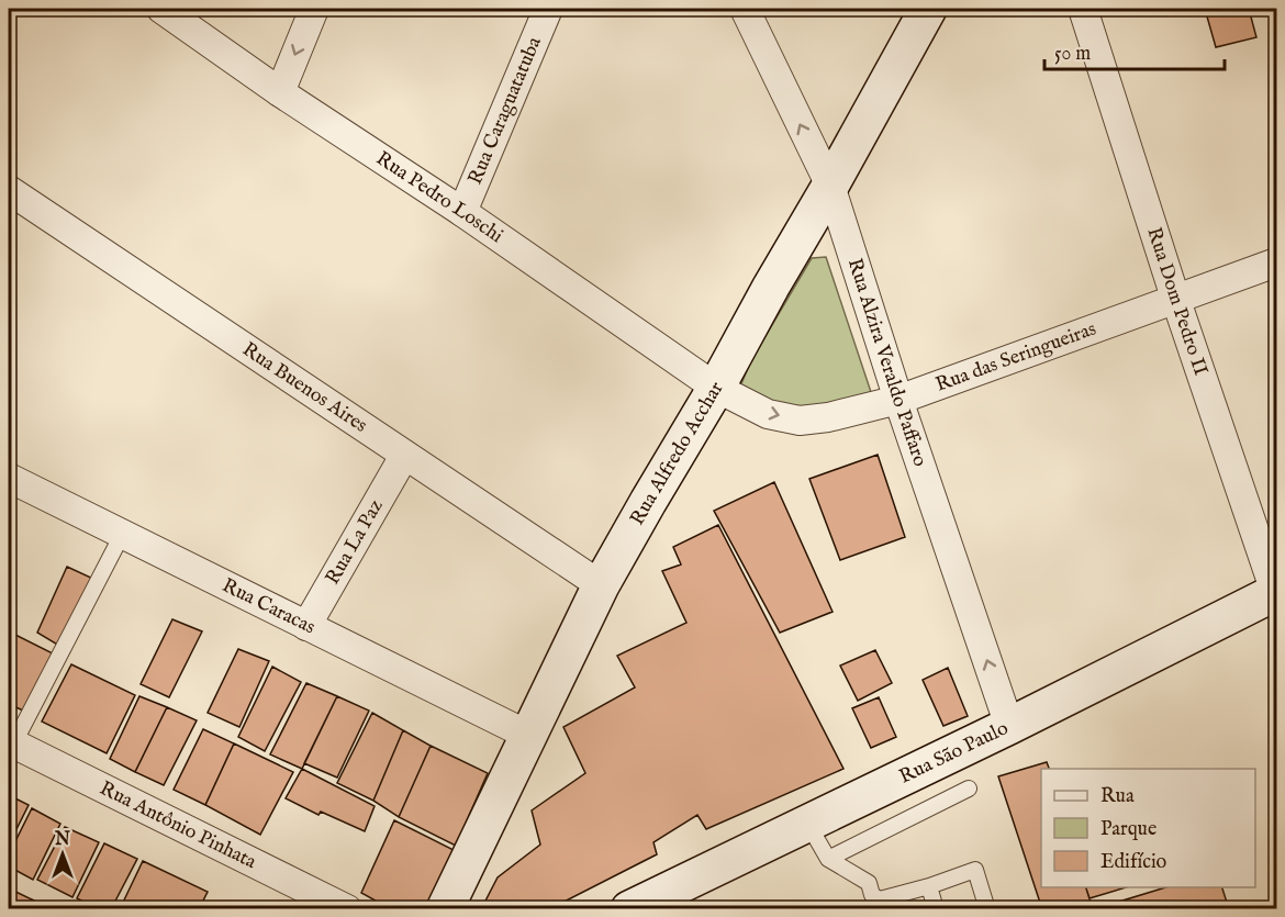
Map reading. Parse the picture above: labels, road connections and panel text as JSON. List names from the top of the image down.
{
  "streets": {
    "street": [
      "Rua Caraguatatuba",
      "Rua Pedro Loschi",
      "Rua Dom Pedro II",
      "Rua das Seringueiras",
      "Rua Alzira Veraldo Paffaro",
      "Rua Buenos Aires",
      "Rua Alfredo Acchar",
      "Rua La Paz",
      "Rua Caracas",
      "Rua São Paulo",
      "Rua Antônio Pinhata"
    ]
  },
  "crossings": [
    ["Rua Caraguatatuba", "Rua Pedro Loschi"],
    ["Rua Pedro Loschi", "Rua das Seringueiras"],
    ["Rua Pedro Loschi", "Rua Alfredo Acchar"],
    ["Rua Dom Pedro II", "Rua das Seringueiras"],
    ["Rua Dom Pedro II", "Rua São Paulo"],
    ["Rua das Seringueiras", "Rua Alzira Veraldo Paffaro"],
    ["Rua das Seringueiras", "Rua Alfredo Acchar"],
    ["Rua Alzira Veraldo Paffaro", "Rua Alfredo Acchar"],
    ["Rua Alzira Veraldo Paffaro", "Rua São Paulo"],
    ["Rua Buenos Aires", "Rua Alfredo Acchar"],
    ["Rua Buenos Aires", "Rua La Paz"],
    ["Rua Alfredo Acchar", "Rua Caracas"],
    ["Rua La Paz", "Rua Caracas"]
  ],
  "one_way": ["Rua Alzira Veraldo Paffaro"],
  "legend": ["Rua", "Parque", "Edifício"],
  "scale_bar": "50 m",
  "north": "top"
}
